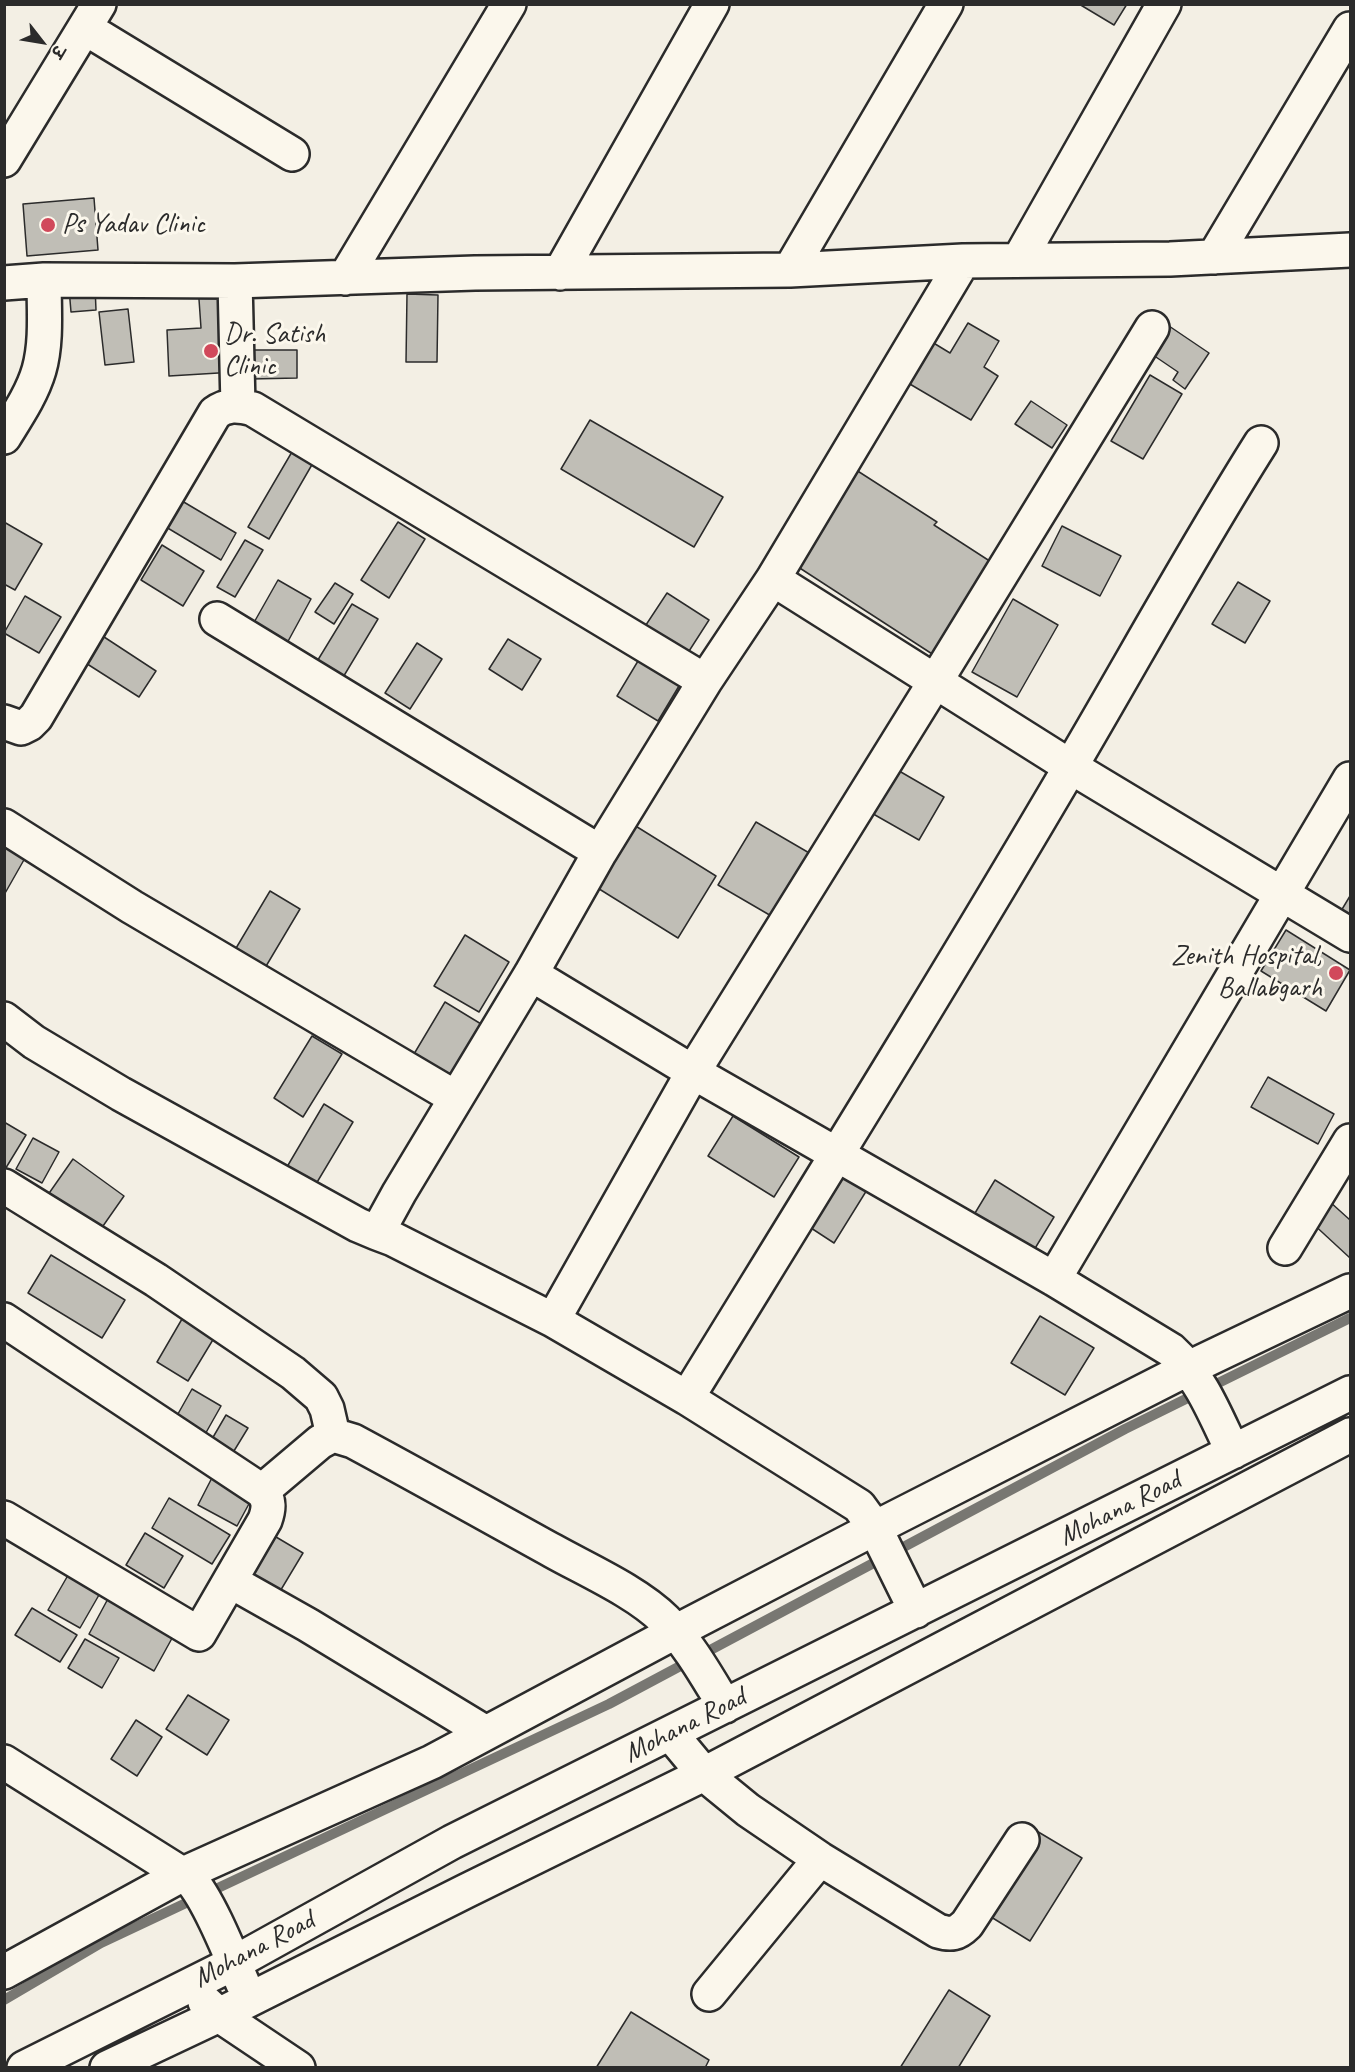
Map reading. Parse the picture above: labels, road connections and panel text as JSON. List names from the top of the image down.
{
  "streets": {
    "street": ["Mohana Road"]
  },
  "places": ["Ps Yadav Clinic", "Dr. Satish Clinic", "Zenith Hospital, Ballabgarh"],
  "north": "bottom right"
}
